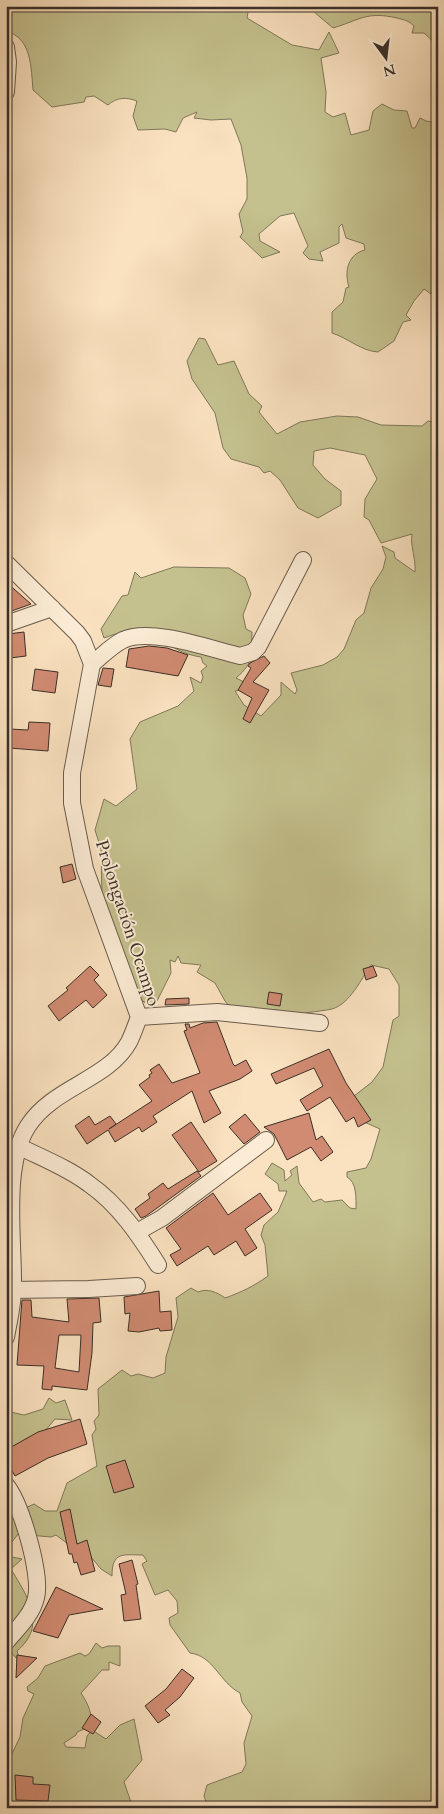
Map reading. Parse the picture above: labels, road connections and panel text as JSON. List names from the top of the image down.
{
  "streets": {
    "street": ["Prolongación Ocampo"]
  },
  "north": "bottom"
}
